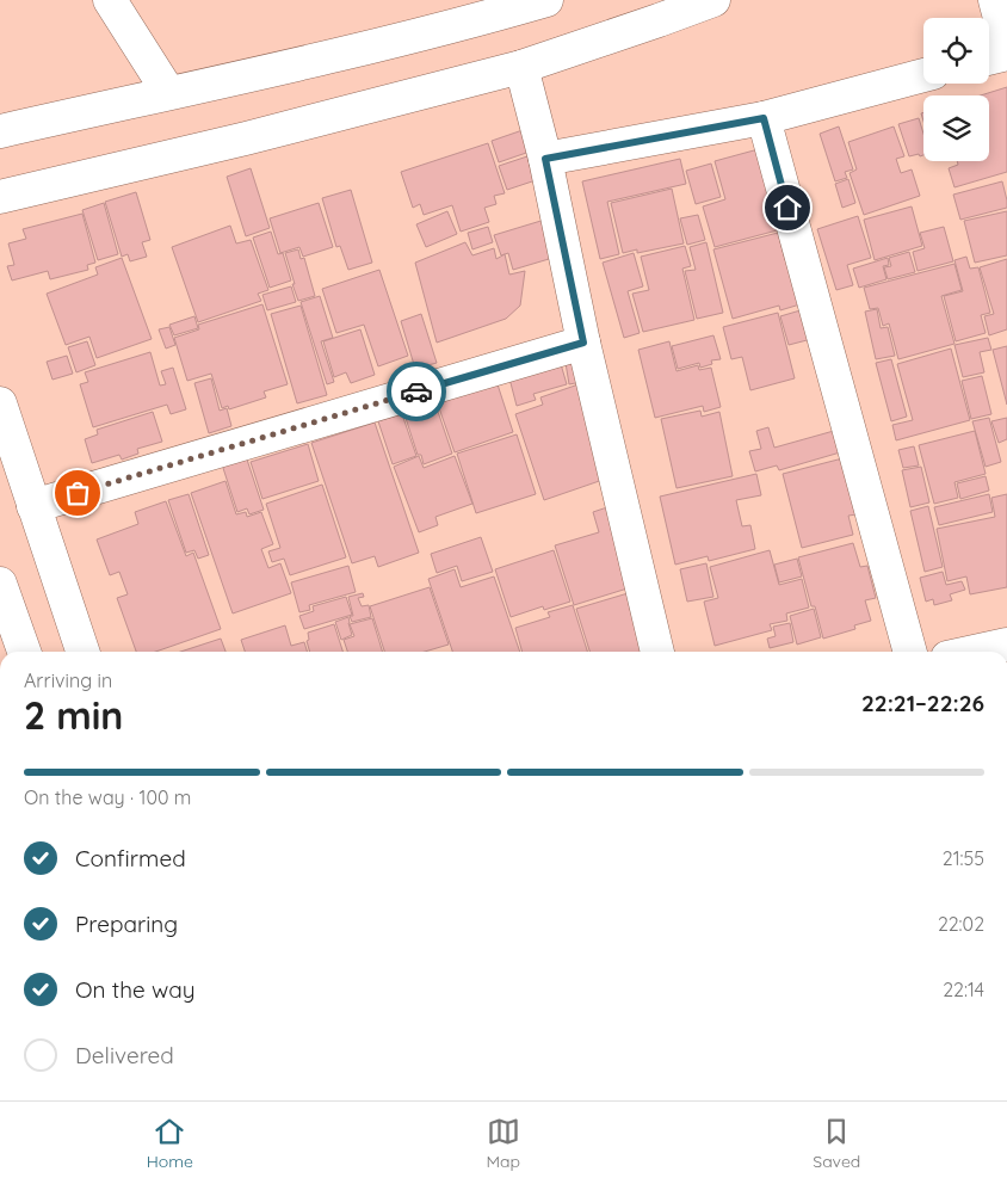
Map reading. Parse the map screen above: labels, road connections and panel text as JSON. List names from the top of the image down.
{
  "page": {
    "heading": ["2 min", "Arriving in", "22:21–22:26"],
    "bar": "On the way · 100 m",
    "list": [
      ["Confirmed", "21:55"],
      ["Preparing", "22:02"],
      ["On the way", "22:14"],
      "Delivered"
    ],
    "tabs": ["Home", "Map", "Saved"]
  }
}
